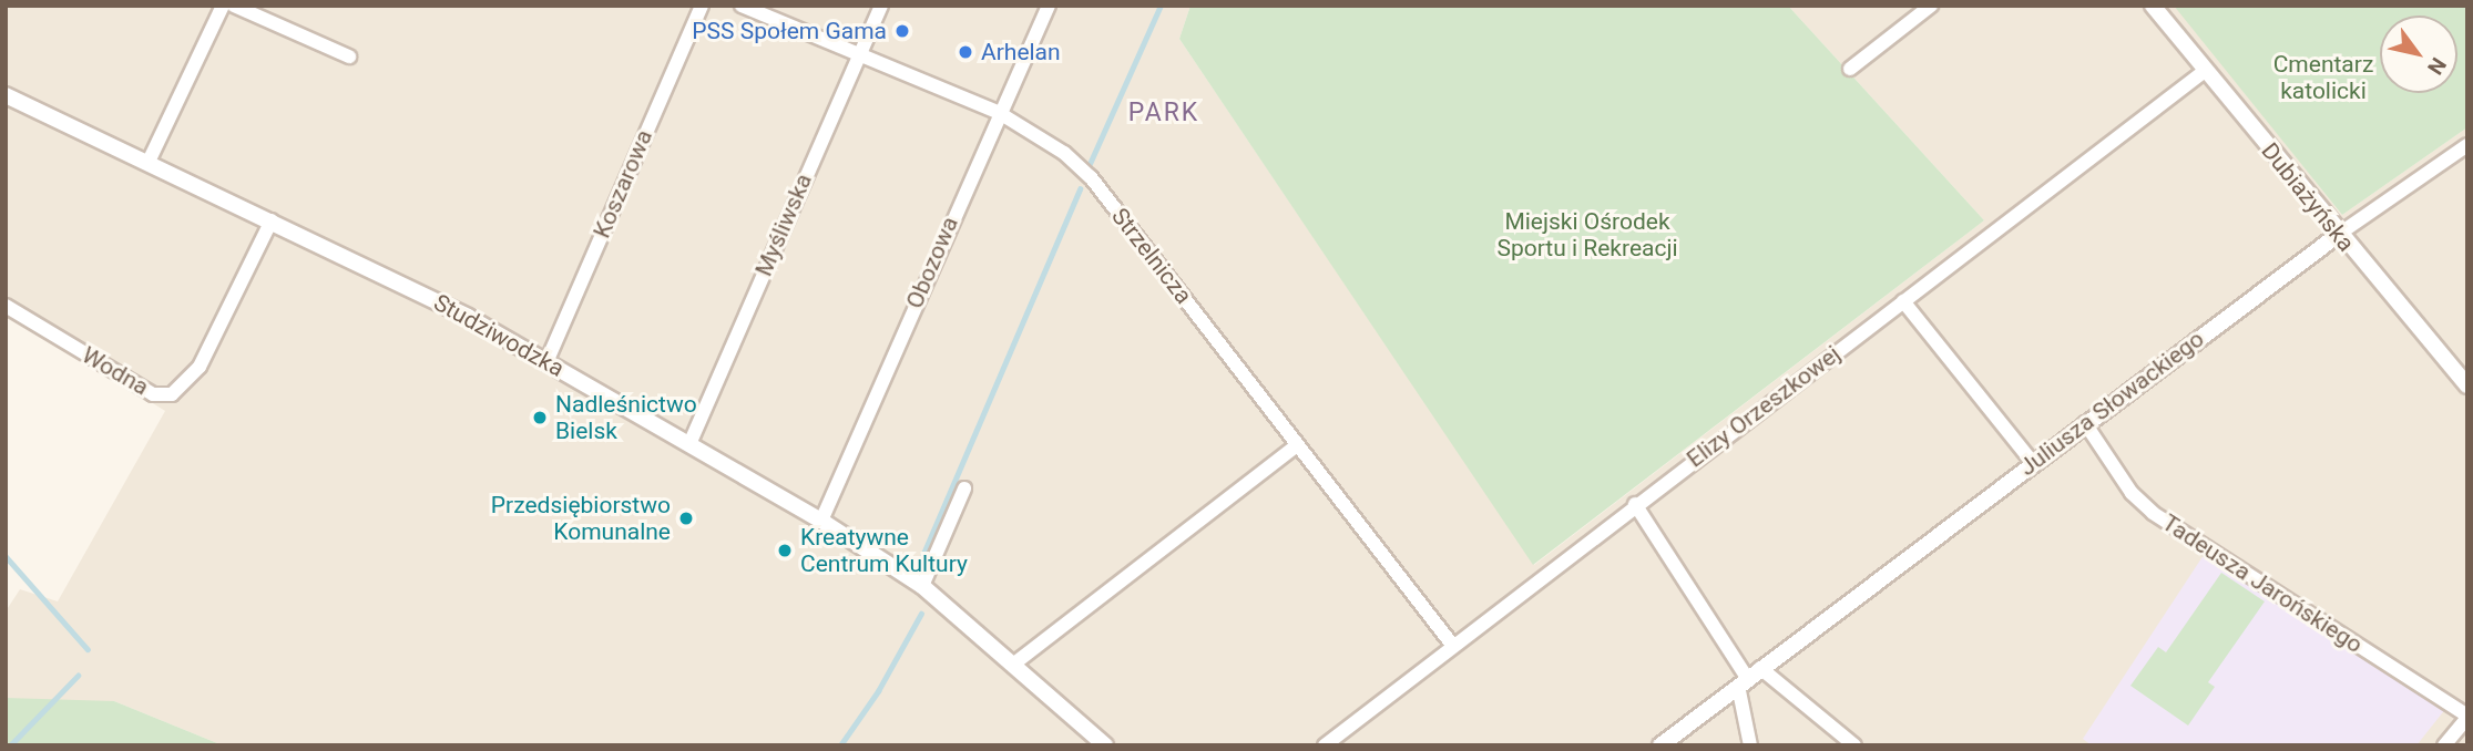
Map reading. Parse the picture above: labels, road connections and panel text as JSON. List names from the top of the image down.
{
  "streets": {
    "street": [
      "Koszarowa",
      "Dubiażyńska",
      "Myśliwska",
      "Strzelnicza",
      "Obozowa",
      "Studziwodzka",
      "Wodna",
      "Juliusza Słowackiego",
      "Elizy Orzeszkowej",
      "Tadeusza Jarońskiego"
    ]
  },
  "crossings": [
    ["Koszarowa", "Studziwodzka"],
    ["Dubiażyńska", "Juliusza Słowackiego"],
    ["Dubiażyńska", "Elizy Orzeszkowej"],
    ["Myśliwska", "Strzelnicza"],
    ["Myśliwska", "Studziwodzka"],
    ["Strzelnicza", "Obozowa"],
    ["Strzelnicza", "Elizy Orzeszkowej"],
    ["Obozowa", "Studziwodzka"],
    ["Studziwodzka", "Wodna"],
    ["Juliusza Słowackiego", "Tadeusza Jarońskiego"]
  ],
  "districts": ["PARK"],
  "parks": ["Cmentarz katolicki", "Miejski Ośrodek Sportu i Rekreacji"],
  "places": [
    "PSS Społem Gama",
    "Arhelan",
    "Nadleśnictwo Bielsk",
    "Przedsiębiorstwo Komunalne",
    "Kreatywne Centrum Kultury"
  ],
  "north": "bottom right"
}
